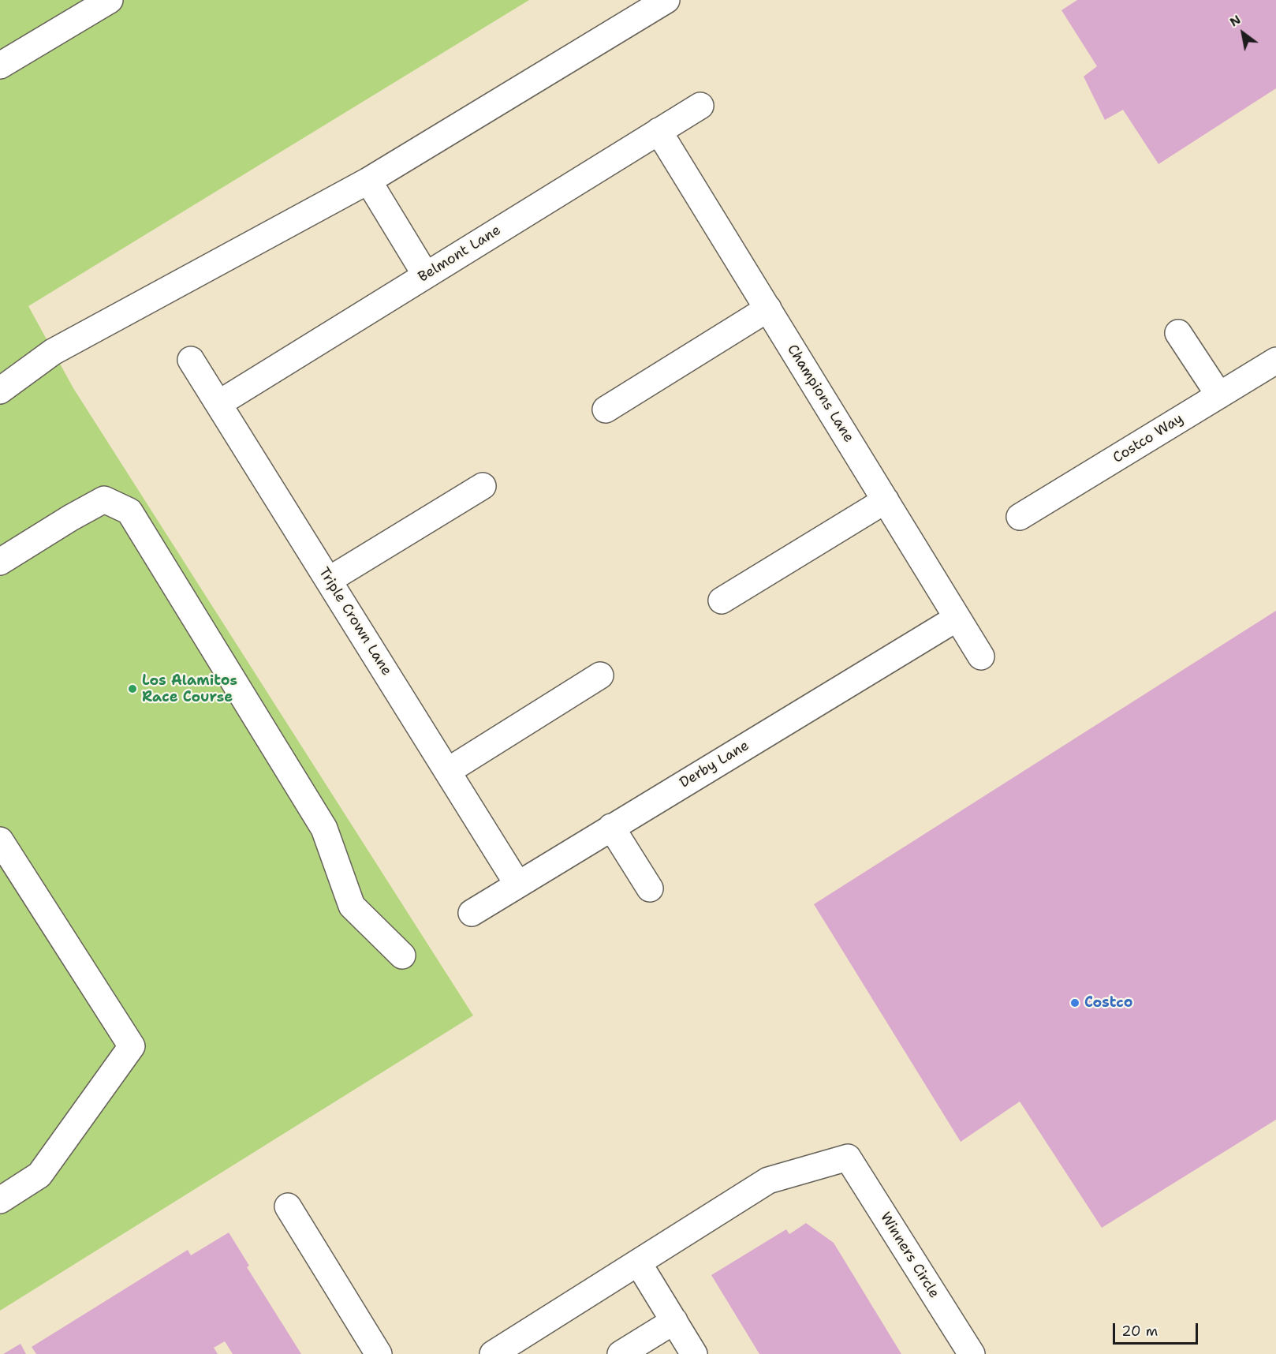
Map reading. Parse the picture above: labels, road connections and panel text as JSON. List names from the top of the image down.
{
  "streets": {
    "street": [
      "Belmont Lane",
      "Champions Lane",
      "Costco Way",
      "Triple Crown Lane",
      "Derby Lane",
      "Winners Circle"
    ]
  },
  "crossings": [
    ["Belmont Lane", "Champions Lane"],
    ["Belmont Lane", "Triple Crown Lane"],
    ["Champions Lane", "Derby Lane"],
    ["Triple Crown Lane", "Derby Lane"]
  ],
  "places": ["Los Alamitos Race Course", "Costco"],
  "scale_bar": "20 m",
  "north": "top left"
}
